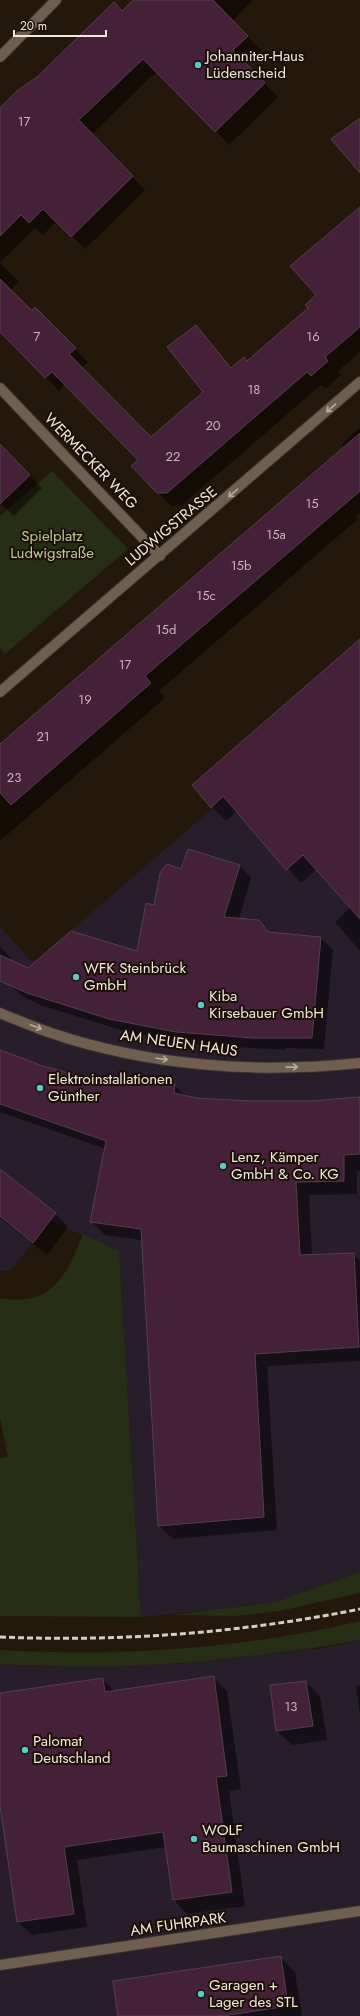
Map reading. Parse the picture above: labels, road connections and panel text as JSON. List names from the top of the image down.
{
  "streets": {
    "street": [
      "WERMECKER WEG",
      "LUDWIGSTRASSE",
      "AM NEUEN HAUS",
      "AM FUHRPARK"
    ]
  },
  "crossings": [
    ["WERMECKER WEG", "LUDWIGSTRASSE"]
  ],
  "one_way": ["LUDWIGSTRASSE", "AM NEUEN HAUS"],
  "parks": ["Spielplatz Ludwigstraße"],
  "places": [
    "Johanniter-Haus Lüdenscheid",
    "WFK Steinbrück GmbH",
    "Kiba Kirsebauer GmbH",
    "Elektroinstallationen Günther",
    "Lenz, Kämper GmbH & Co. KG",
    "Palomat Deutschland",
    "WOLF Baumaschinen GmbH",
    "Garagen + Lager des STL"
  ],
  "house_numbers": [
    "17",
    "7",
    "16",
    "18",
    "20",
    "22",
    "15",
    "15a",
    "15b",
    "15c",
    "15d",
    "17",
    "19",
    "21",
    "23",
    "13"
  ],
  "scale_bar": "20 m"
}
